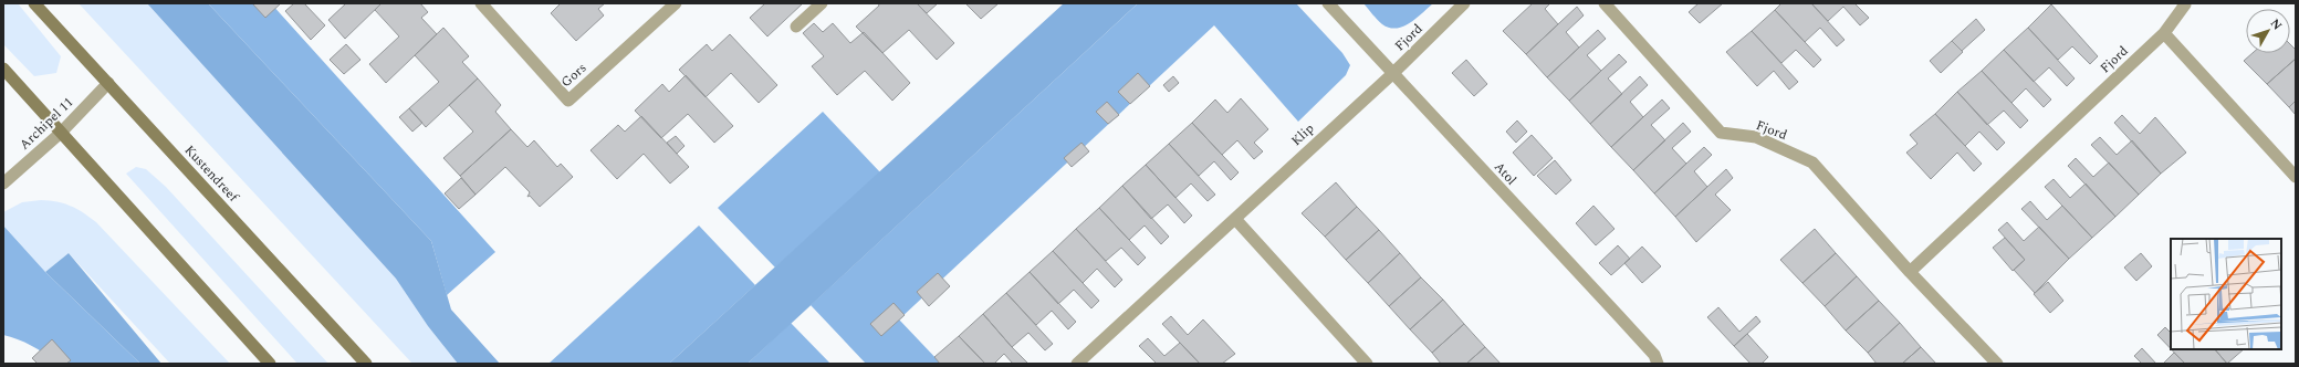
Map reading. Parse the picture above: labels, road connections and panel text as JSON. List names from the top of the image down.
{
  "streets": {
    "main road": ["Kustendreef"],
    "street": [
      "Fjord",
      "Gors",
      "Archipel 11",
      "Klip",
      "Atol"
    ]
  },
  "crossings": [
    ["Fjord", "Klip"],
    ["Fjord", "Atol"],
    ["Archipel 11", "Kustendreef"],
    ["Klip", "Atol"]
  ],
  "north": "top right"
}
